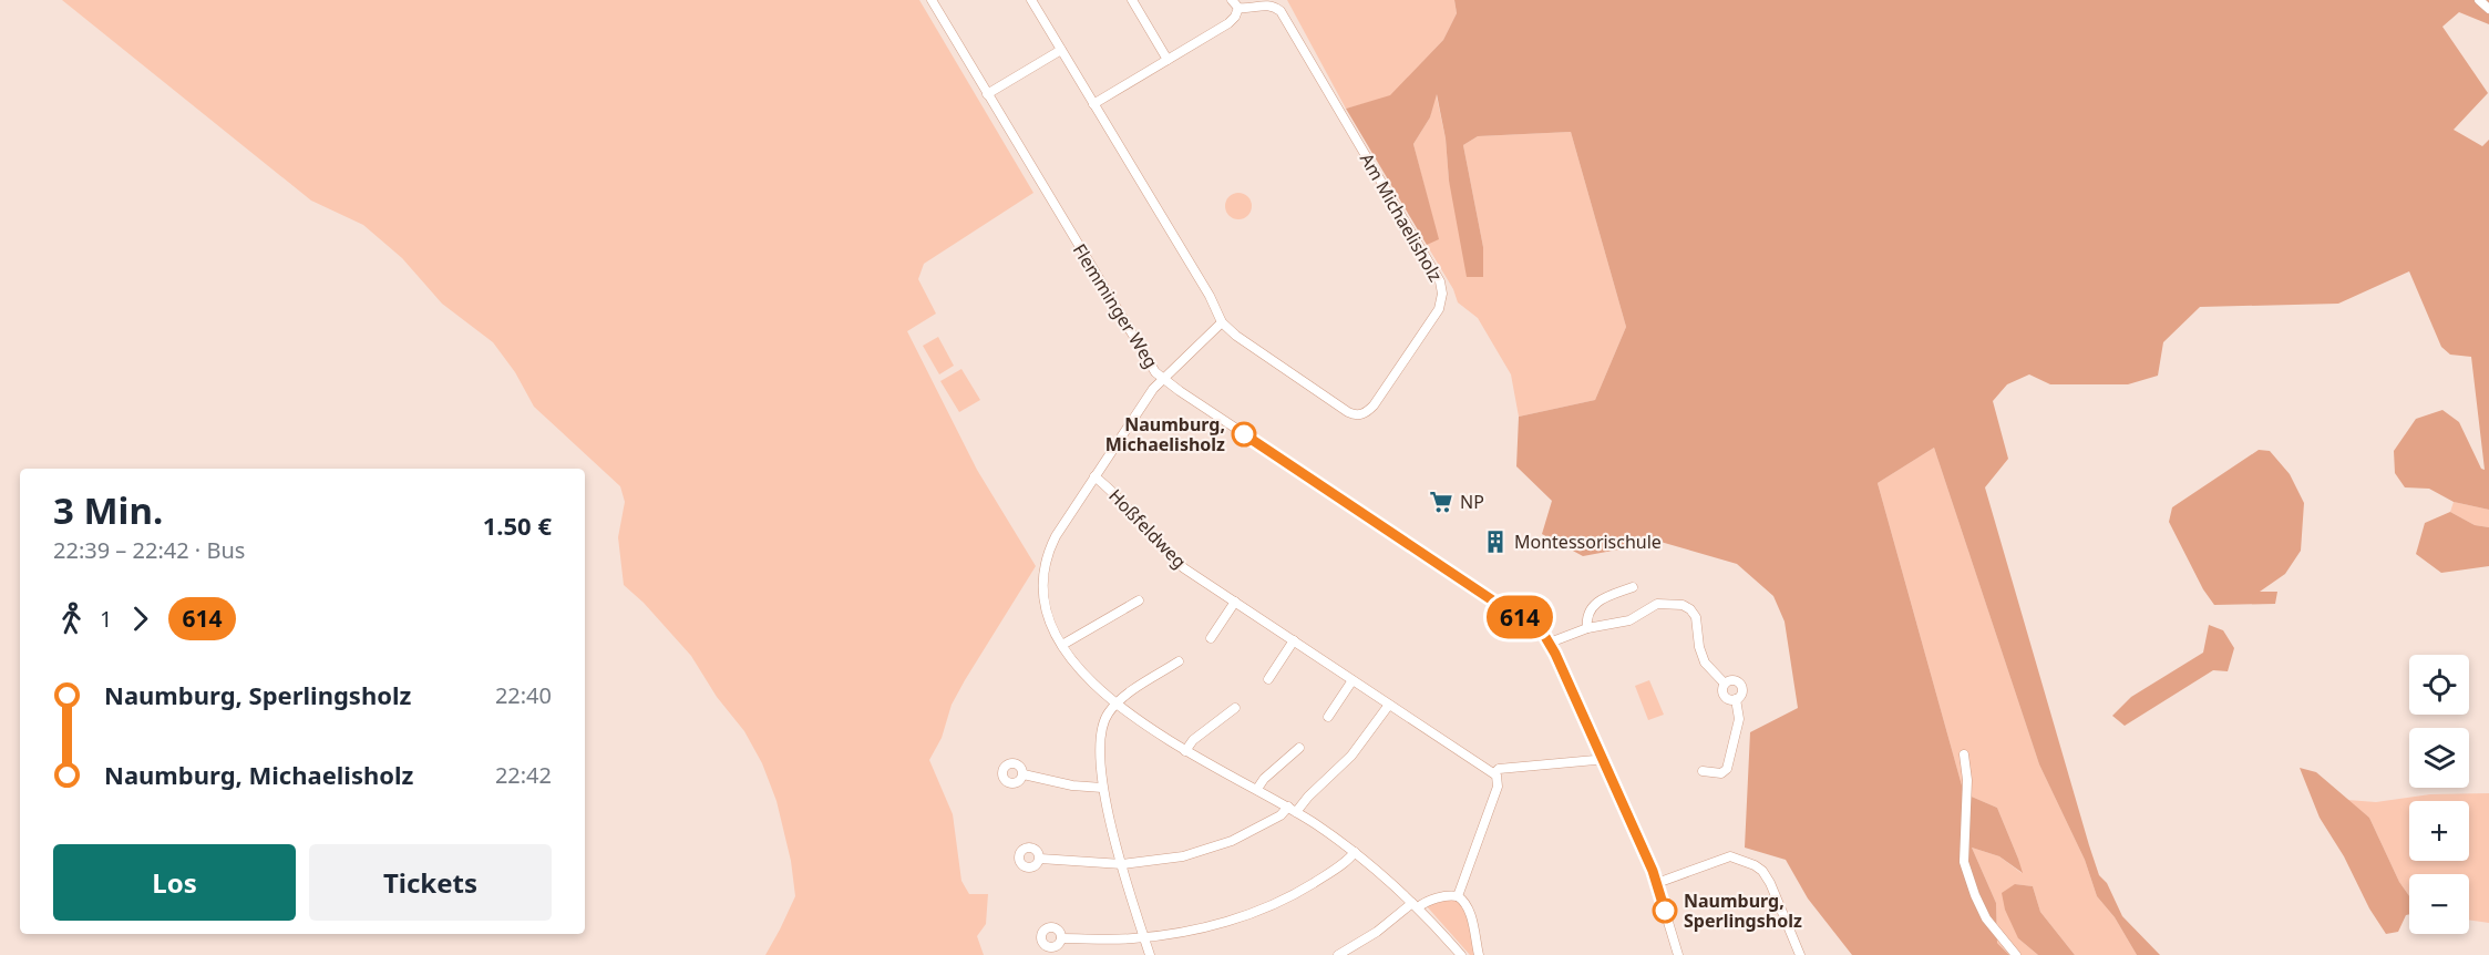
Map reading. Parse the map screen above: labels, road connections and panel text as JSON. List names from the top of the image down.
{
  "streets": {
    "street": ["Am Michaelisholz", "Flemminger Weg", "Hoßfeldweg"]
  },
  "places": {
    "other": ["Naumburg, Michaelisholz", "Naumburg, Sperlingsholz"],
    "supermarket": ["NP"],
    "building": ["Montessorischule"]
  },
  "lines": ["bus line 614"],
  "page": {
    "on_map": "614",
    "heading": ["3 Min.", "22:39 – 22:42 · Bus", "1.50 €"],
    "legs": ["1", "614"],
    "map_buttons": ["+", "−"],
    "list": [
      {
        "name": "Naumburg, Sperlingsholz",
        "value": "22:40"
      },
      {
        "name": "Naumburg, Michaelisholz",
        "value": "22:42"
      }
    ],
    "buttons": ["Los", "Tickets"]
  }
}
